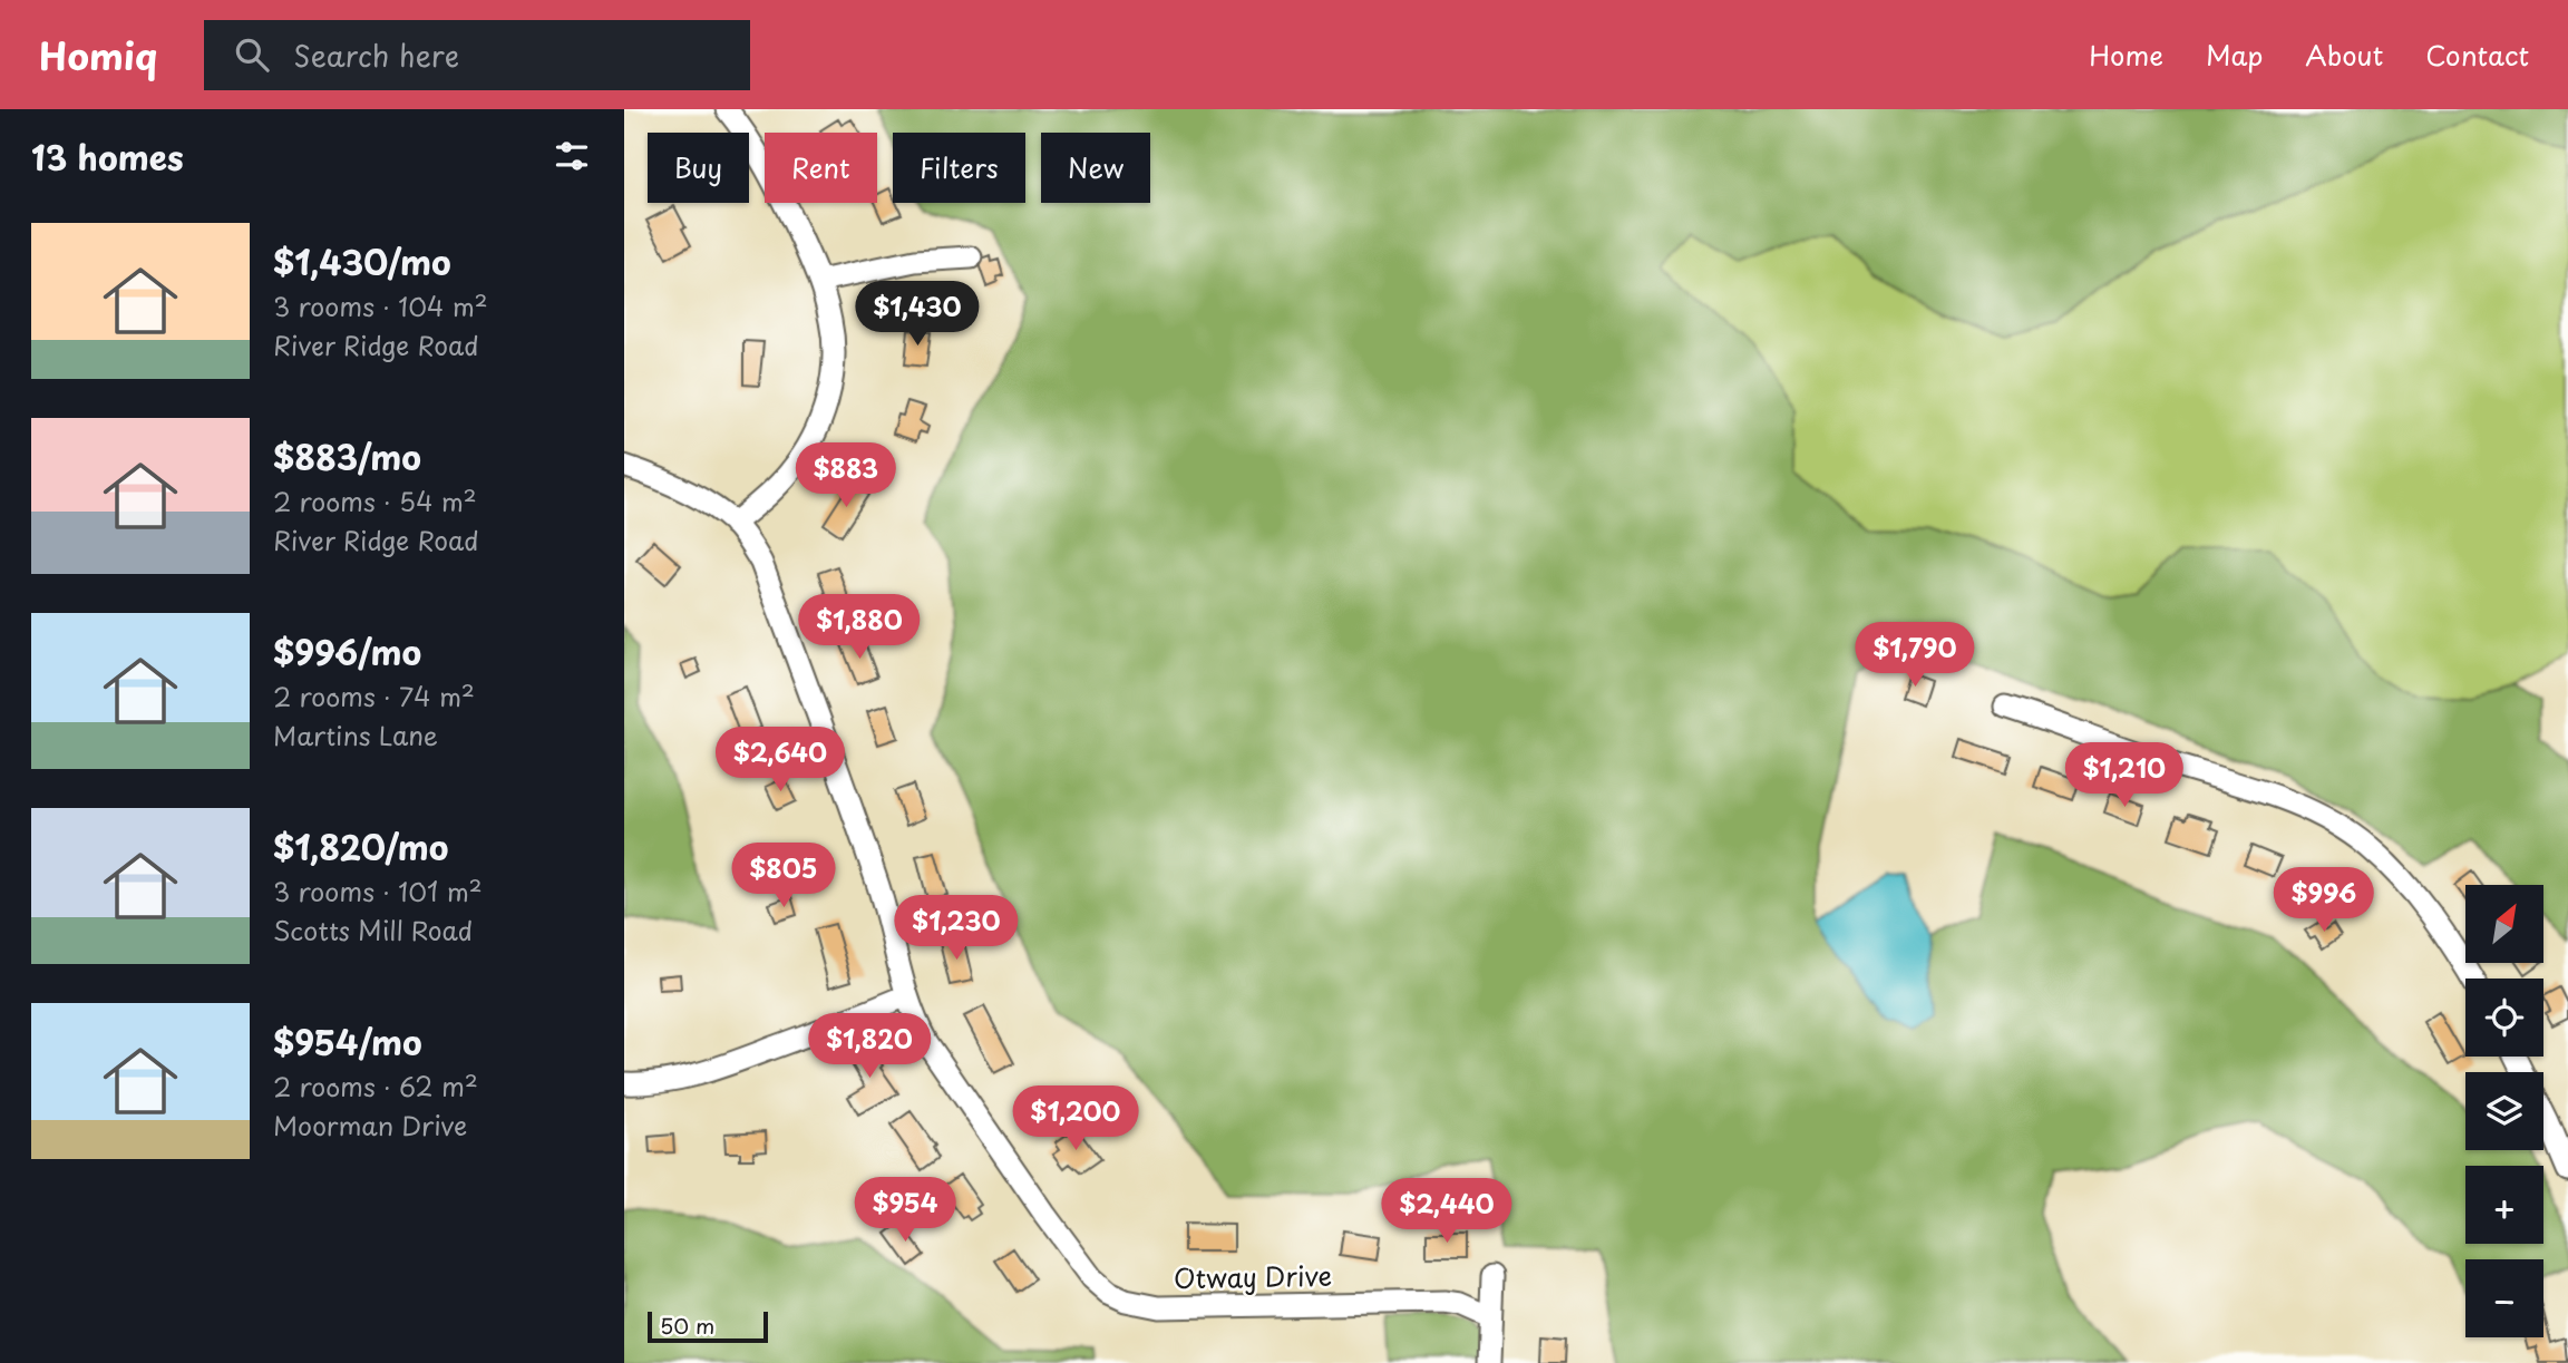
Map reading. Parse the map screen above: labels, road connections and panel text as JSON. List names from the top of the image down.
{
  "streets": {
    "street": ["Otway Drive"]
  },
  "scale_bar": "50 m",
  "north": "top right",
  "page": {
    "header": "Homiq",
    "search": "Search here",
    "nav": [
      "Home",
      "Map",
      "About",
      "Contact"
    ],
    "heading": "13 homes",
    "chip": [
      "Buy",
      "Rent",
      "Filters",
      "New"
    ],
    "list": [
      {
        "name": "$1,430/mo",
        "note": "3 rooms · 104 m² · River Ridge Road"
      },
      {
        "name": "$883/mo",
        "note": "2 rooms · 54 m² · River Ridge Road"
      },
      {
        "name": "$996/mo",
        "note": "2 rooms · 74 m² · Martins Lane"
      },
      {
        "name": "$1,820/mo",
        "note": "3 rooms · 101 m² · Scotts Mill Road"
      },
      {
        "name": "$954/mo",
        "note": "2 rooms · 62 m² · Moorman Drive"
      }
    ],
    "price": [
      "$1,430",
      "$883",
      "$1,880",
      "$1,790",
      "$2,640",
      "$1,210",
      "$805",
      "$996",
      "$1,230",
      "$1,820",
      "$1,200",
      "$954",
      "$2,440"
    ],
    "map_buttons": ["+", "−"],
    "scale": "50 m"
  }
}
